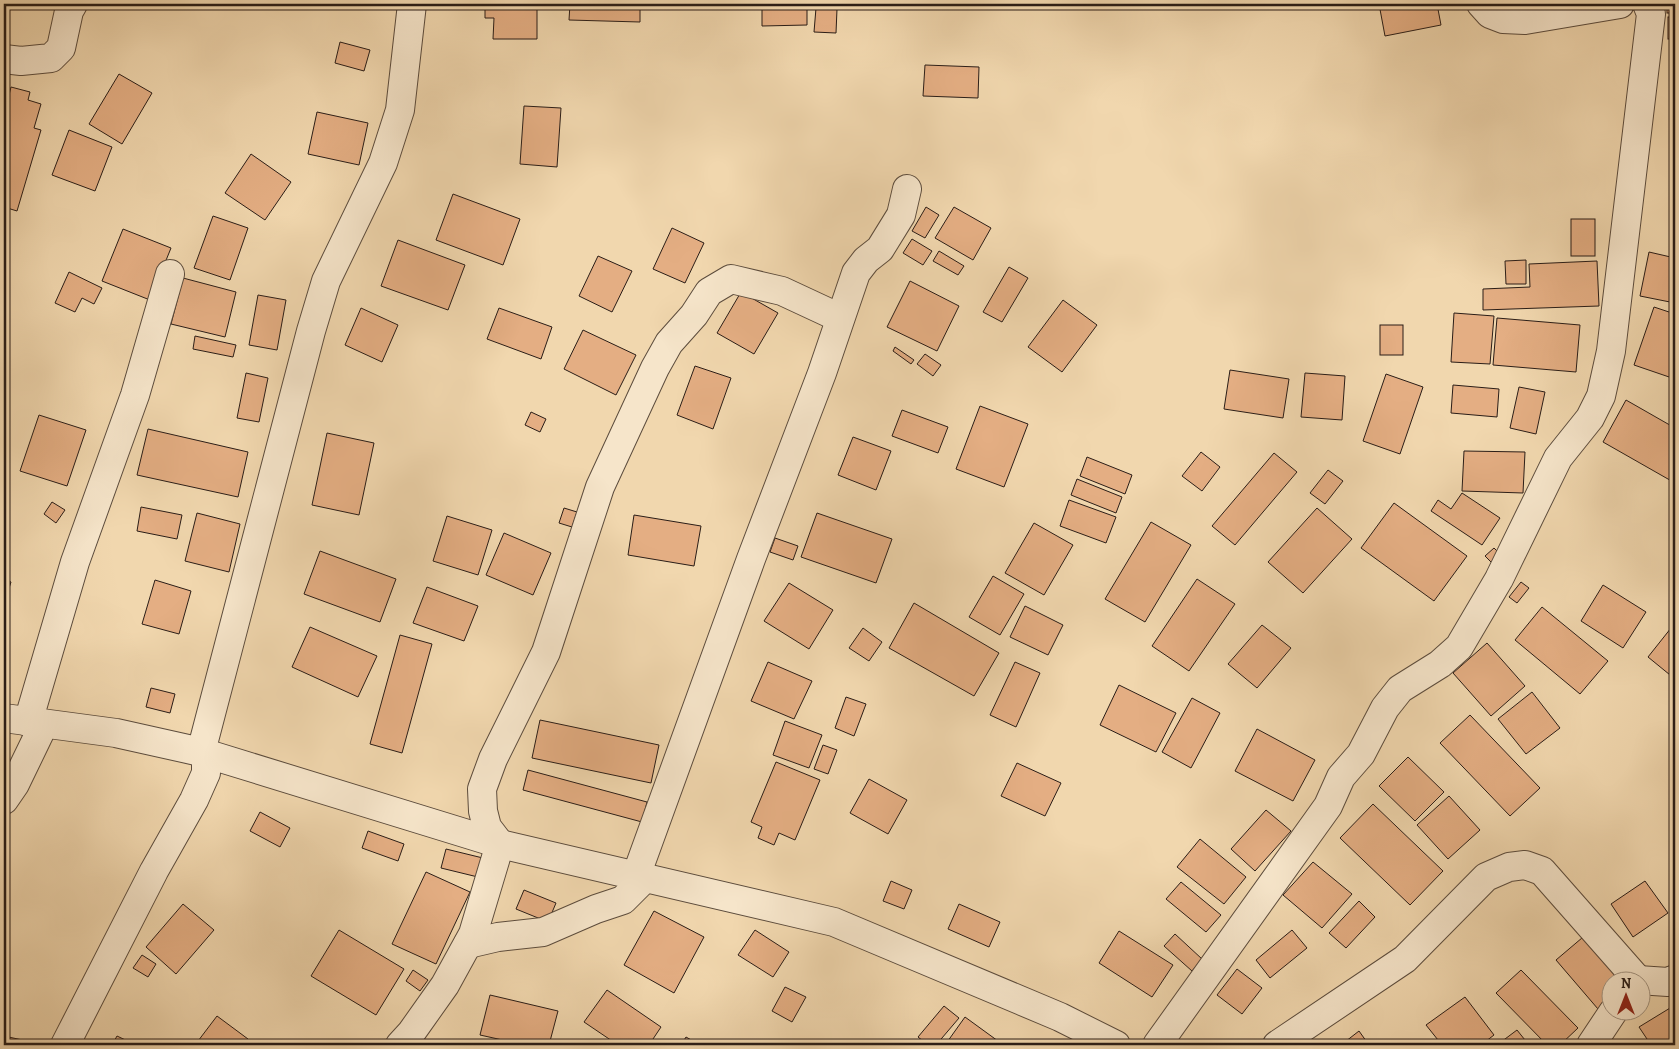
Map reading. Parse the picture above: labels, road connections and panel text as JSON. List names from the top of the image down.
{
  "north": "top"
}
